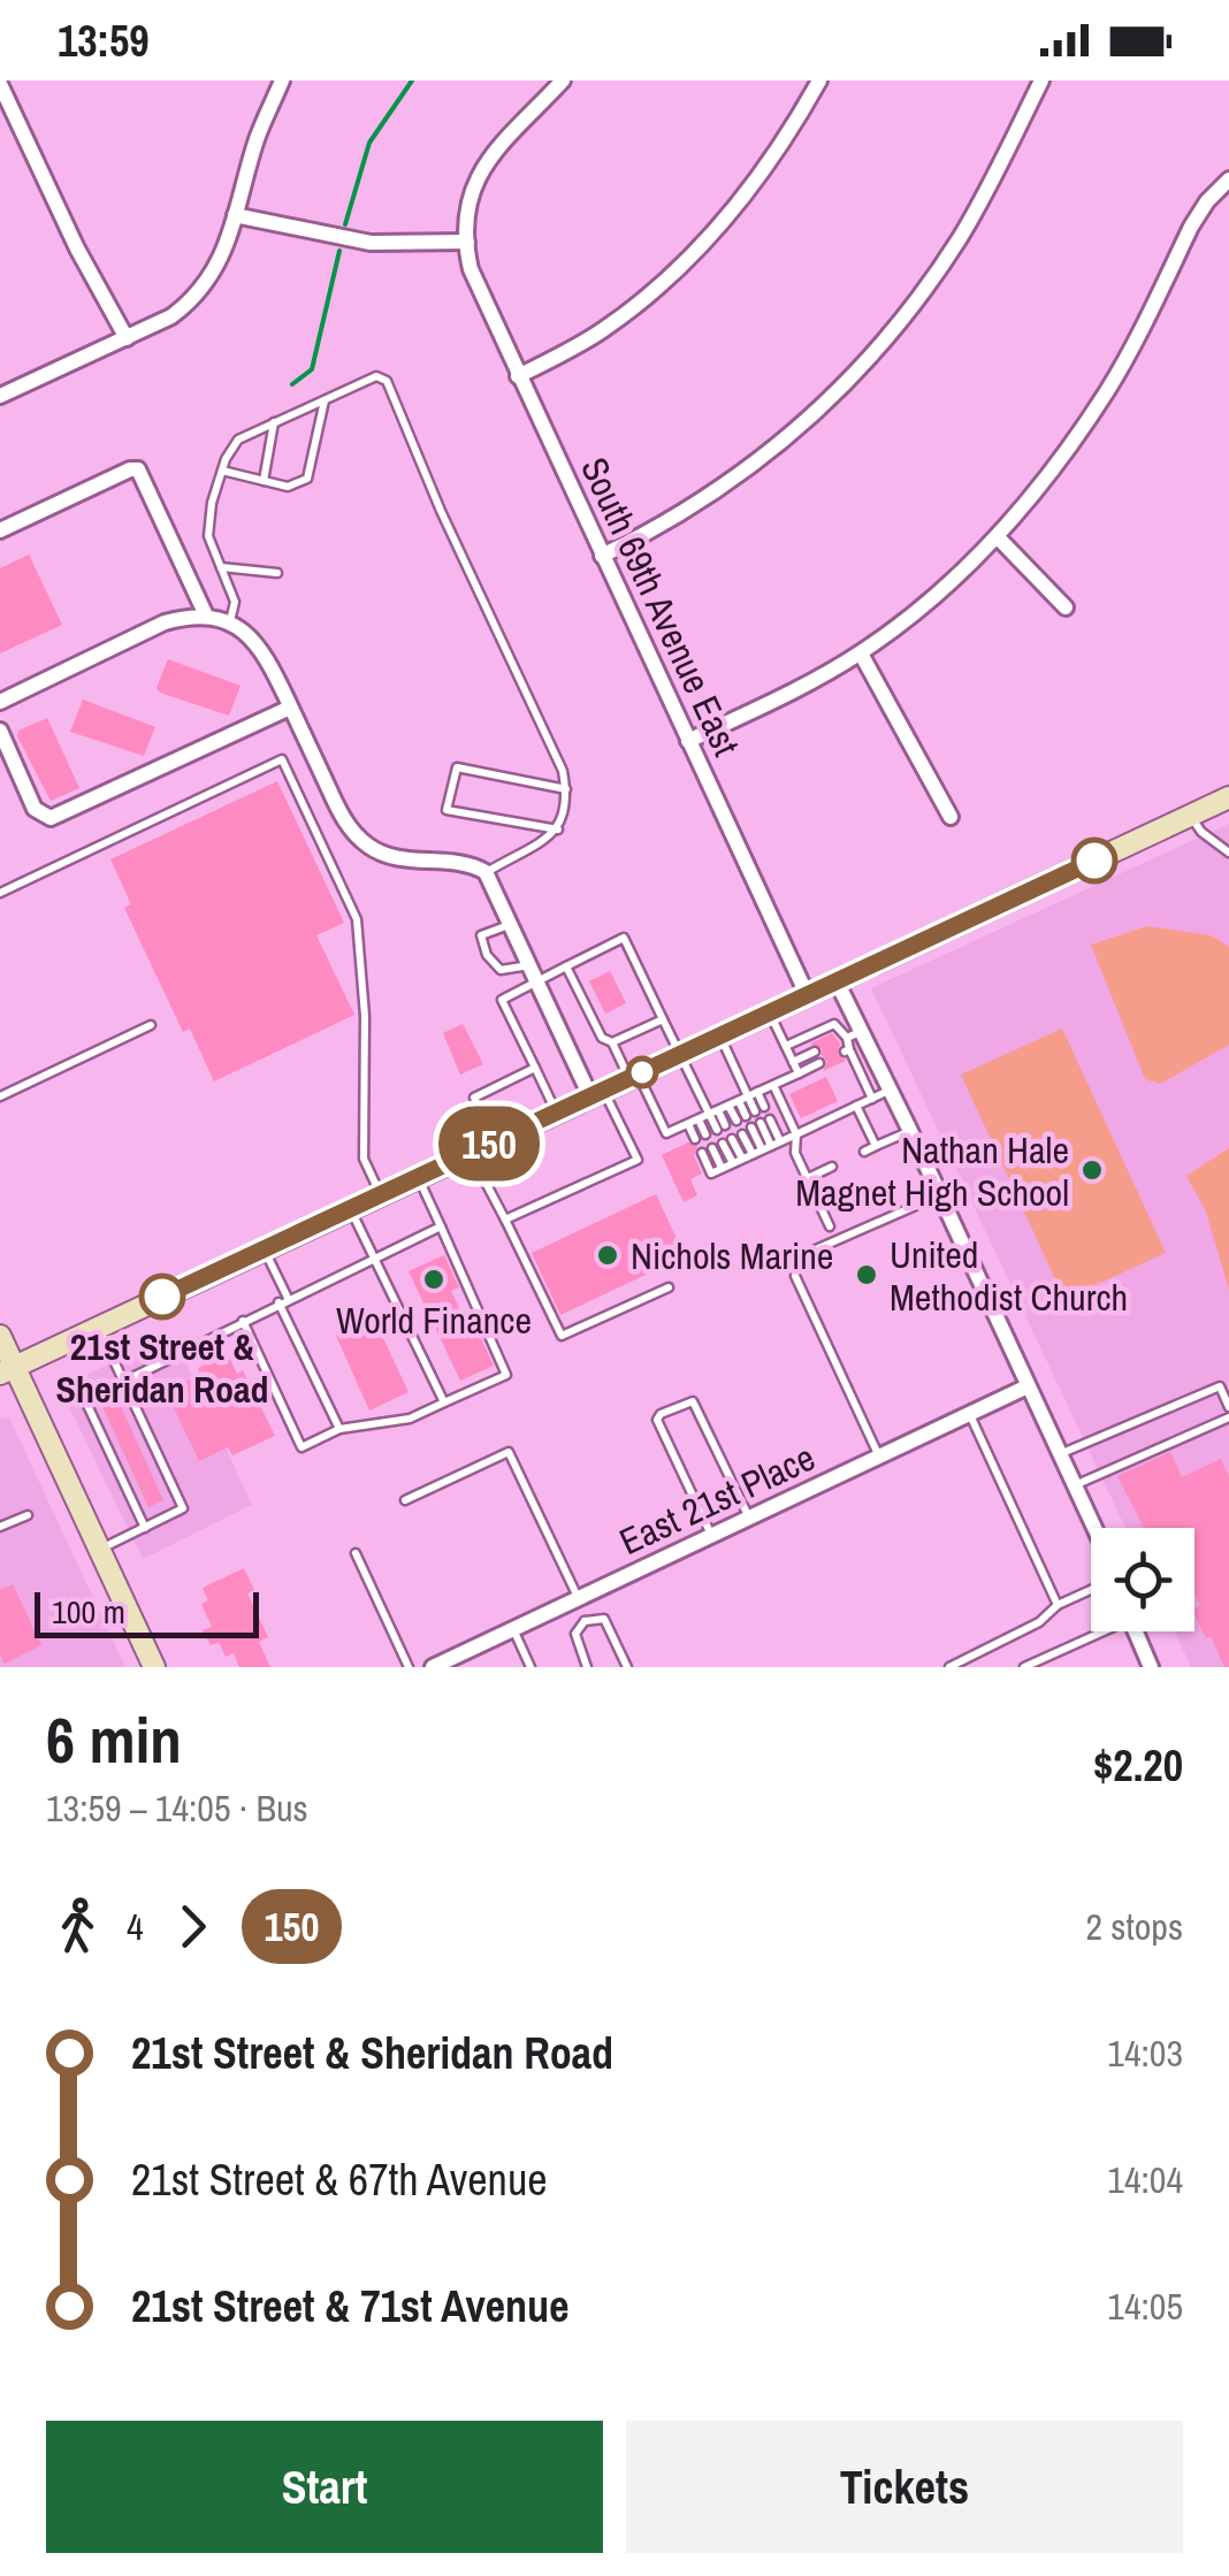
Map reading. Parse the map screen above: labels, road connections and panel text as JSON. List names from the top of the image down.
{
  "streets": {
    "street": ["South 69th Avenue East", "East 21st Place"]
  },
  "places": [
    "Nathan Hale Magnet High School",
    "Nichols Marine",
    "United Methodist Church",
    "World Finance",
    "21st Street & Sheridan Road"
  ],
  "lines": ["bus line 150"],
  "scale_bar": "100 m",
  "page": {
    "status": "13:59",
    "on_map": "150",
    "scale": "100 m",
    "heading": ["6 min", "13:59 – 14:05 · Bus", "$2.20"],
    "legs": ["4", "150", "2 stops"],
    "list": [
      {
        "name": "21st Street & Sheridan Road",
        "value": "14:03"
      },
      {
        "name": "21st Street & 67th Avenue",
        "value": "14:04"
      },
      {
        "name": "21st Street & 71st Avenue",
        "value": "14:05"
      }
    ],
    "buttons": ["Start", "Tickets"]
  }
}
